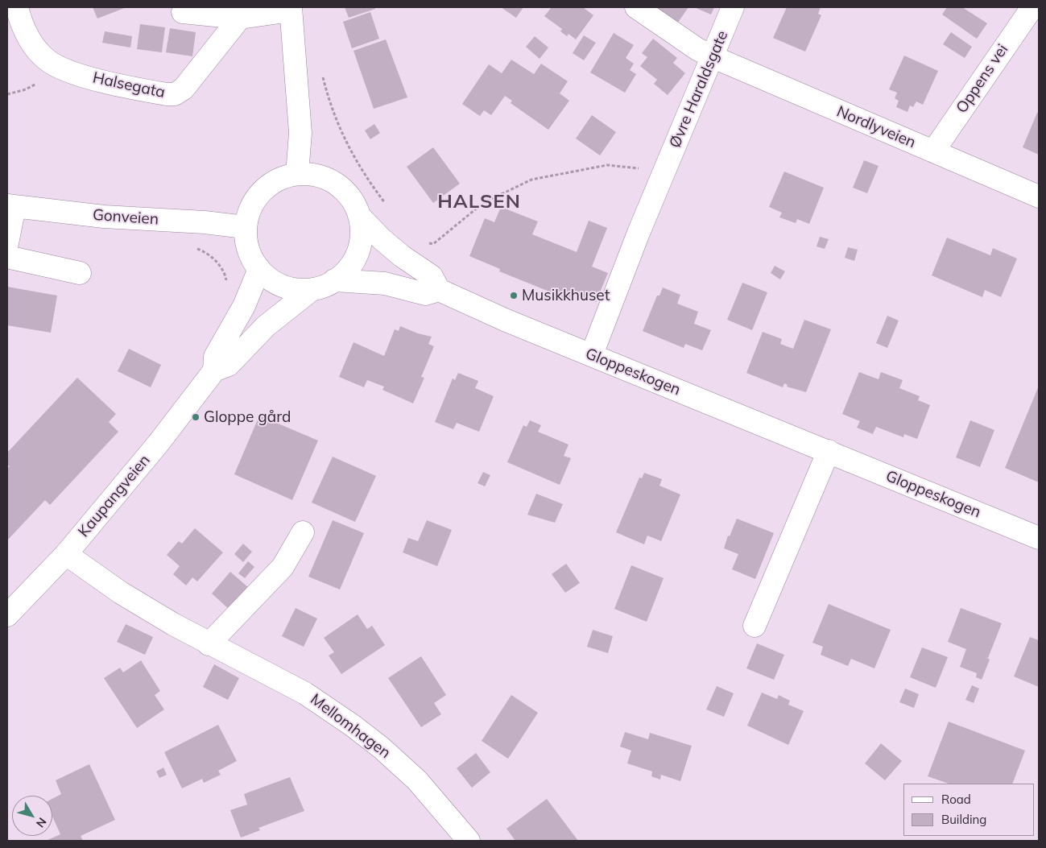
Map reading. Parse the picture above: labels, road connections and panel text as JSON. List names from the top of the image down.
{
  "streets": {
    "street": [
      "Oppens vei",
      "Halsegata",
      "Øvre Haraldsgate",
      "Nordlyveien",
      "Gonveien",
      "Gloppeskogen",
      "Kaupangveien",
      "Mellomhagen"
    ]
  },
  "crossings": [
    ["Oppens vei", "Nordlyveien"],
    ["Øvre Haraldsgate", "Nordlyveien"],
    ["Øvre Haraldsgate", "Gloppeskogen"],
    ["Gonveien", "Kaupangveien"],
    ["Kaupangveien", "Mellomhagen"]
  ],
  "districts": ["HALSEN"],
  "places": ["Musikkhuset", "Gloppe gård"],
  "legend": ["Road", "Building"],
  "north": "bottom right"
}
